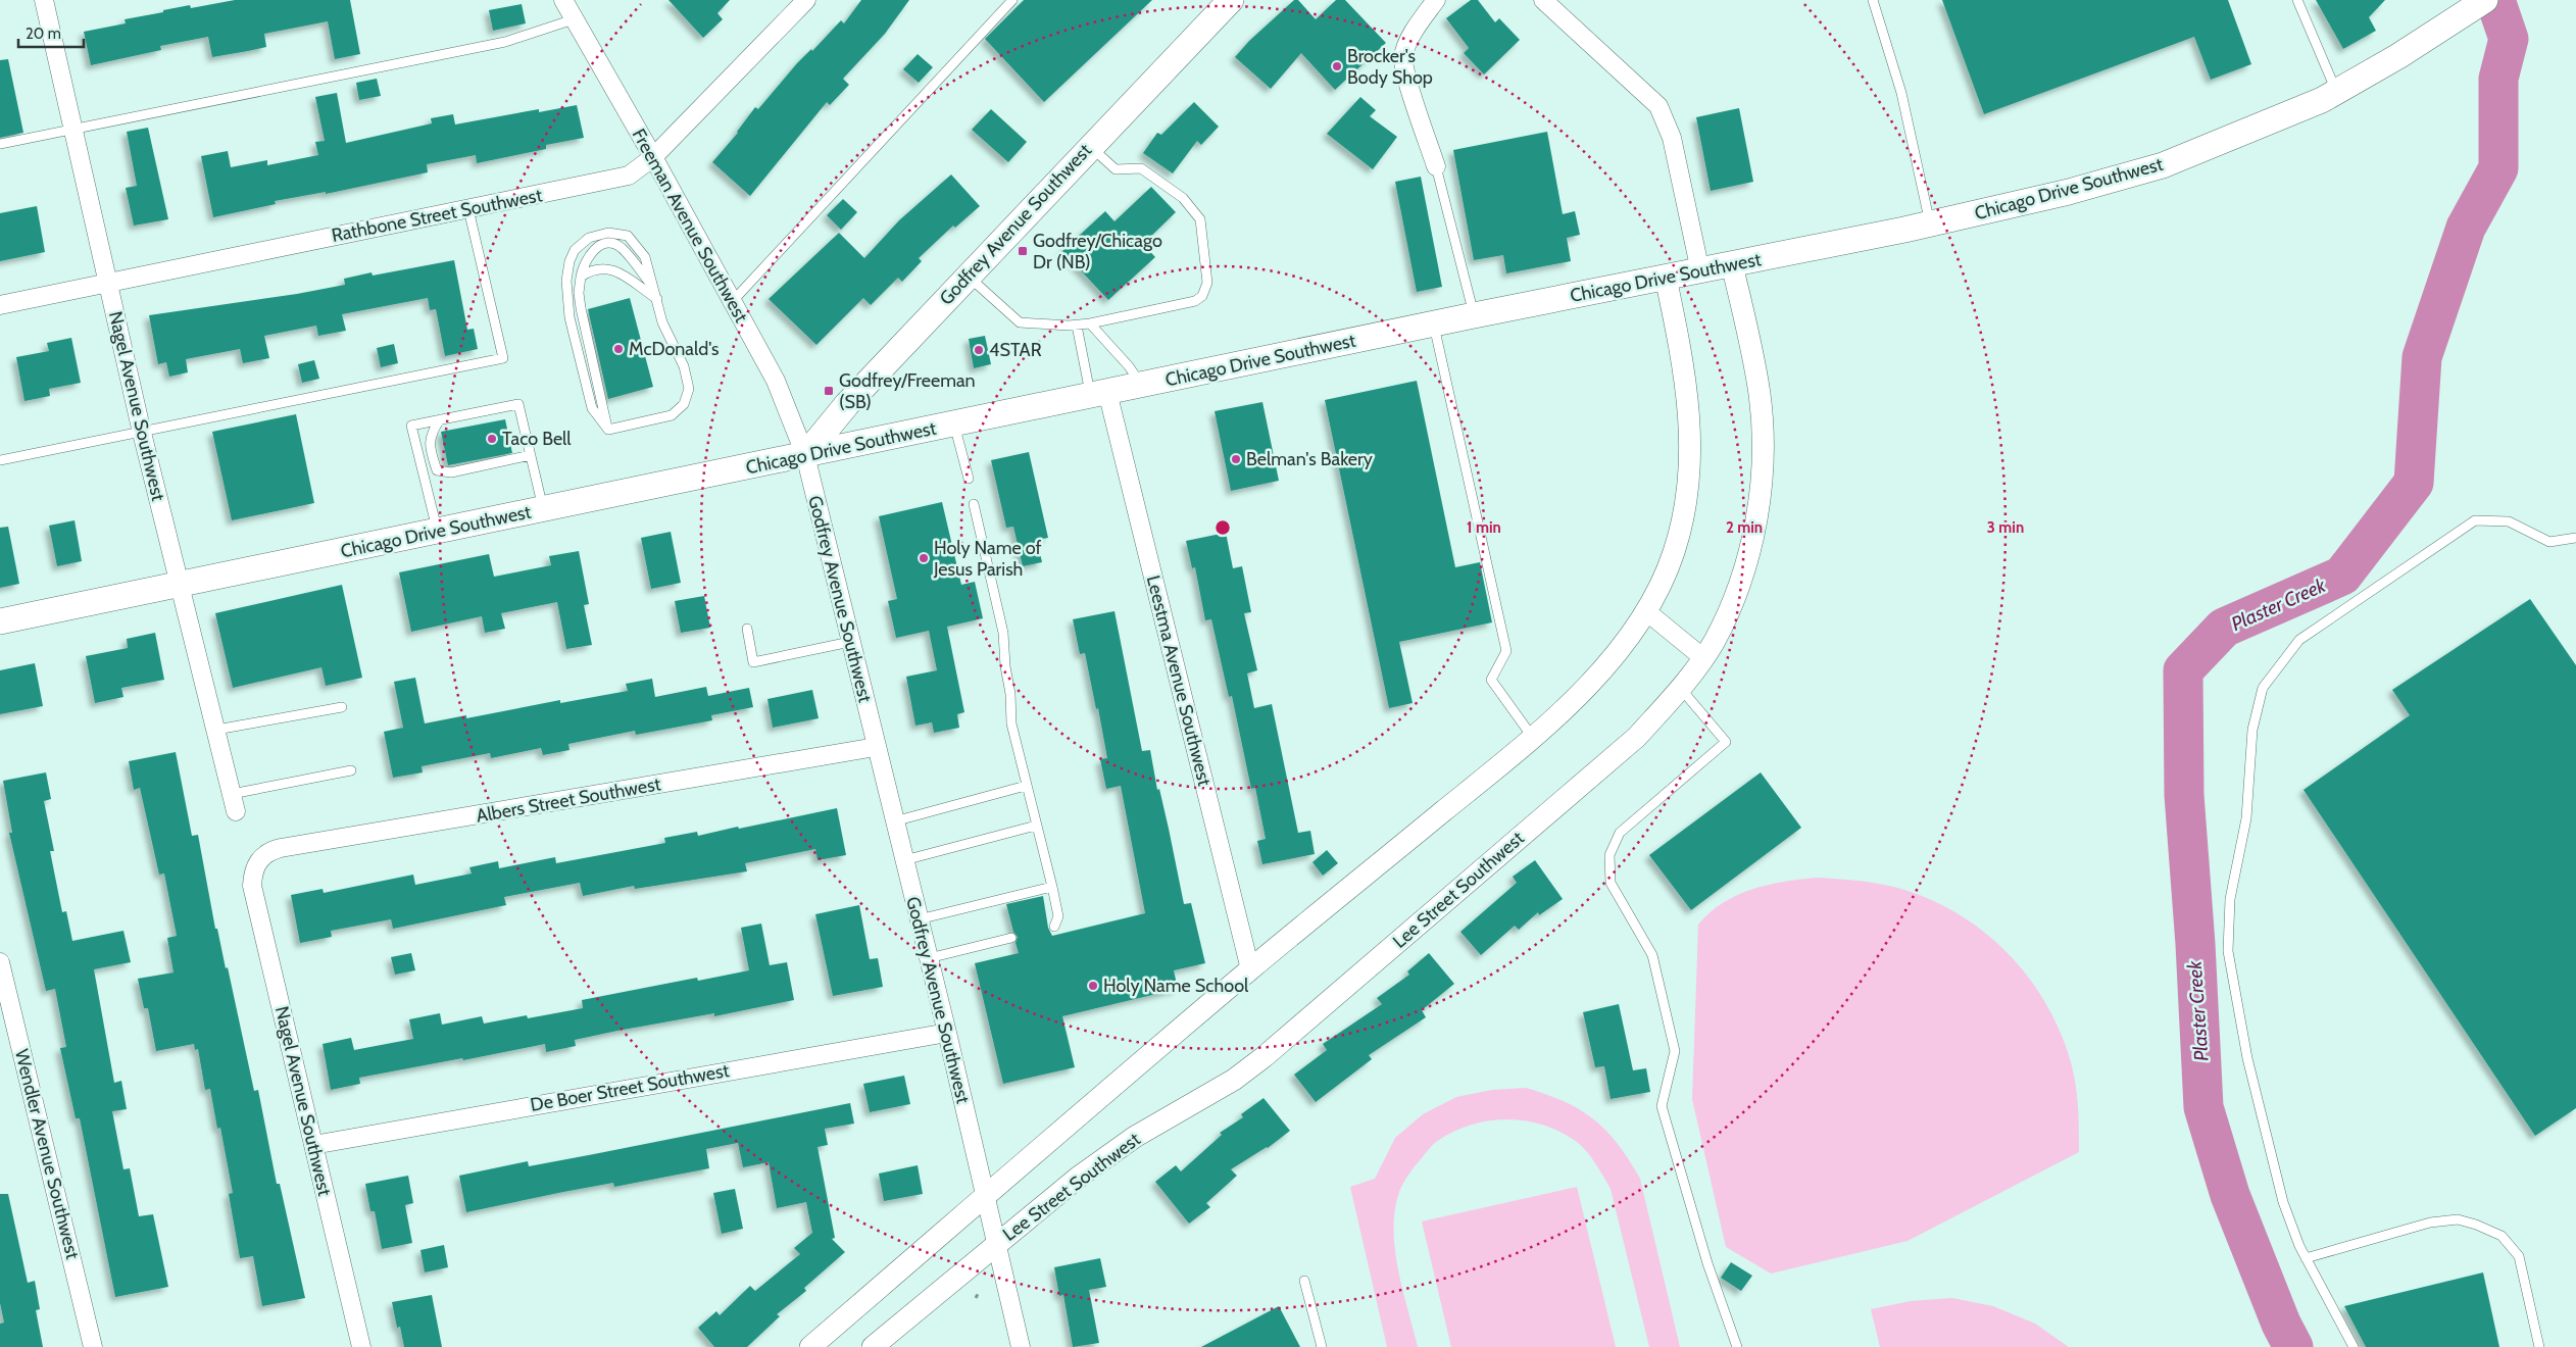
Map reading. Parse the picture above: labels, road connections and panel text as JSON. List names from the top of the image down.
{
  "streets": {
    "main road": ["Chicago Drive Southwest", "Godfrey Avenue Southwest"],
    "street": [
      "Rathbone Street Southwest",
      "Freeman Avenue Southwest",
      "Nagel Avenue Southwest",
      "Leestma Avenue Southwest",
      "Albers Street Southwest",
      "Lee Street Southwest",
      "De Boer Street Southwest",
      "Wendler Avenue Southwest"
    ]
  },
  "crossings": [
    ["Chicago Drive Southwest", "Godfrey Avenue Southwest"],
    ["Chicago Drive Southwest", "Freeman Avenue Southwest"],
    ["Chicago Drive Southwest", "Nagel Avenue Southwest"],
    ["Chicago Drive Southwest", "Leestma Avenue Southwest"],
    ["Chicago Drive Southwest", "Lee Street Southwest"],
    ["Rathbone Street Southwest", "Freeman Avenue Southwest"],
    ["Rathbone Street Southwest", "Nagel Avenue Southwest"],
    ["Godfrey Avenue Southwest", "Freeman Avenue Southwest"],
    ["Godfrey Avenue Southwest", "Albers Street Southwest"],
    ["Godfrey Avenue Southwest", "Lee Street Southwest"],
    ["Godfrey Avenue Southwest", "De Boer Street Southwest"],
    ["Nagel Avenue Southwest", "Albers Street Southwest"],
    ["Nagel Avenue Southwest", "De Boer Street Southwest"]
  ],
  "water": ["Plaster Creek"],
  "places": {
    "other": [
      "Brocker's Body Shop",
      "McDonald's",
      "4STAR",
      "Taco Bell",
      "Belman's Bakery",
      "Holy Name of Jesus Parish",
      "Holy Name School"
    ],
    "transit": ["Godfrey/Chicago Dr (NB)", "Godfrey/Freeman (SB)"]
  },
  "scale_bar": "20 m",
  "rings": ["1 min", "2 min", "3 min"]
}
